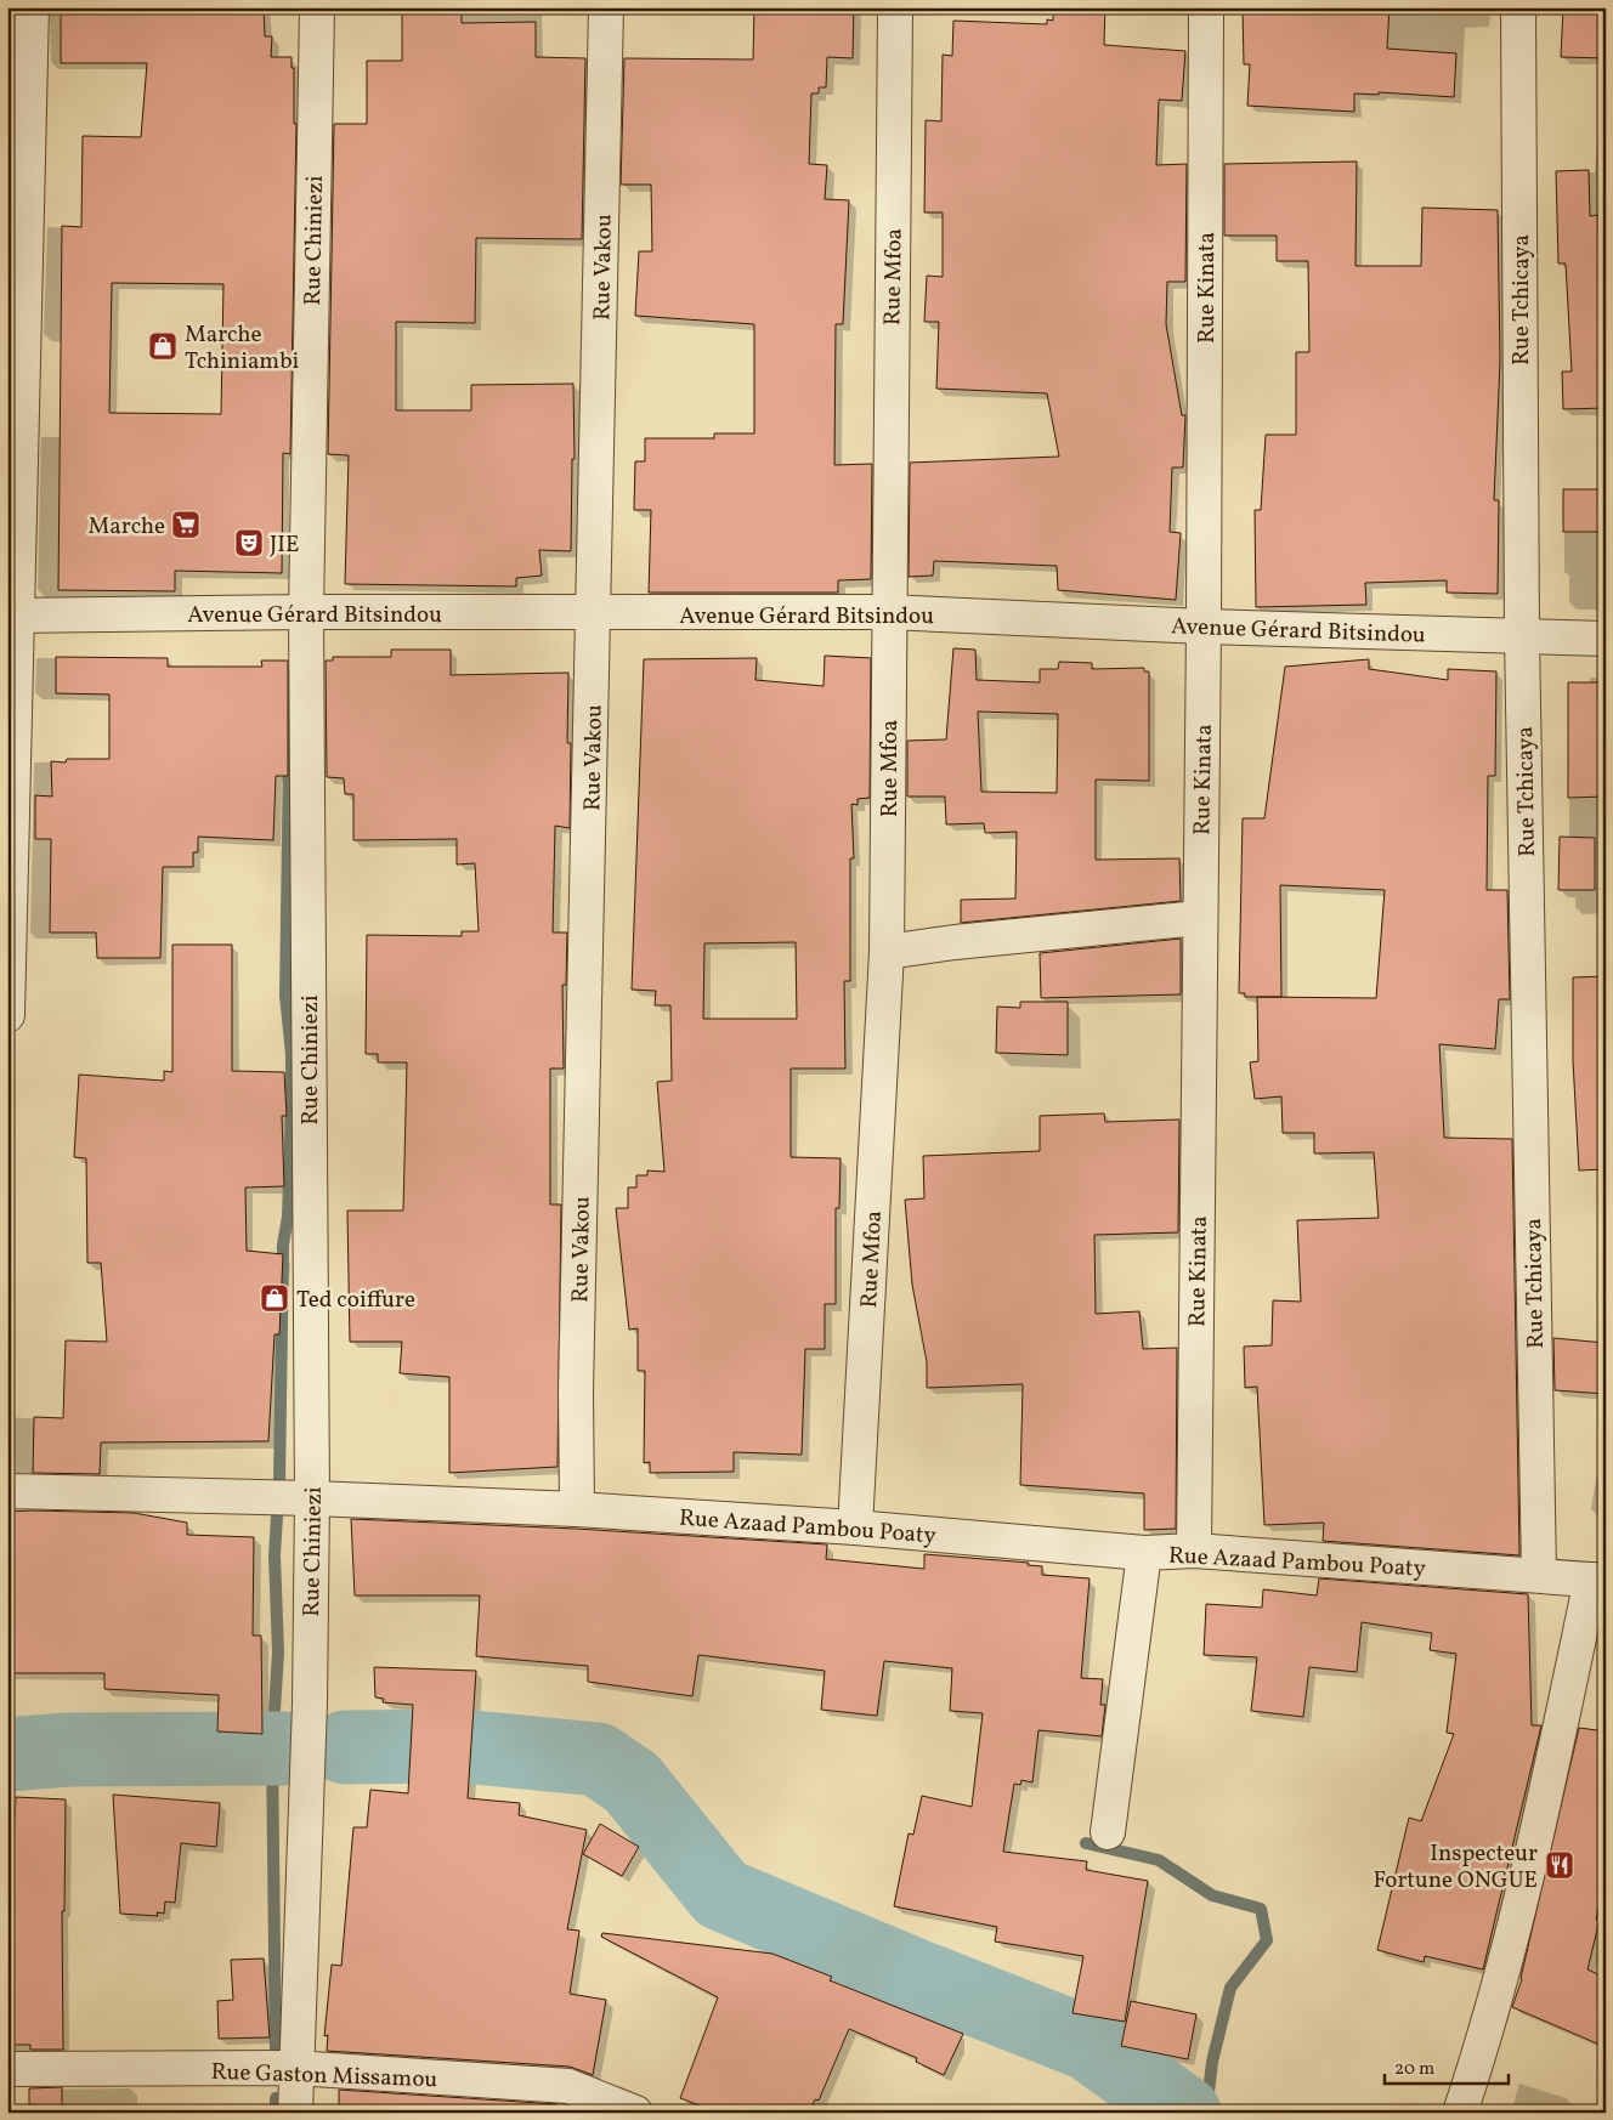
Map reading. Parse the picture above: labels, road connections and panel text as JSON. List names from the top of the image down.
{
  "streets": {
    "street": [
      "Rue Chiniezi",
      "Rue Vakou",
      "Rue Mfoa",
      "Rue Kinata",
      "Rue Tchicaya",
      "Avenue Gérard Bitsindou",
      "Rue Azaad Pambou Poaty",
      "Rue Gaston Missamou"
    ]
  },
  "crossings": [
    ["Rue Chiniezi", "Avenue Gérard Bitsindou"],
    ["Rue Chiniezi", "Rue Azaad Pambou Poaty"],
    ["Rue Chiniezi", "Rue Gaston Missamou"],
    ["Rue Vakou", "Avenue Gérard Bitsindou"],
    ["Rue Vakou", "Rue Azaad Pambou Poaty"],
    ["Rue Mfoa", "Avenue Gérard Bitsindou"],
    ["Rue Mfoa", "Rue Azaad Pambou Poaty"],
    ["Rue Kinata", "Avenue Gérard Bitsindou"],
    ["Rue Kinata", "Rue Azaad Pambou Poaty"],
    ["Rue Tchicaya", "Avenue Gérard Bitsindou"],
    ["Rue Tchicaya", "Rue Azaad Pambou Poaty"]
  ],
  "places": {
    "shop": ["Marche Tchiniambi", "Ted coiffure"],
    "supermarket": ["Marche"],
    "theatre": ["JIE"],
    "restaurant": ["Inspecteur Fortune ONGUE"]
  },
  "scale_bar": "20 m"
}
